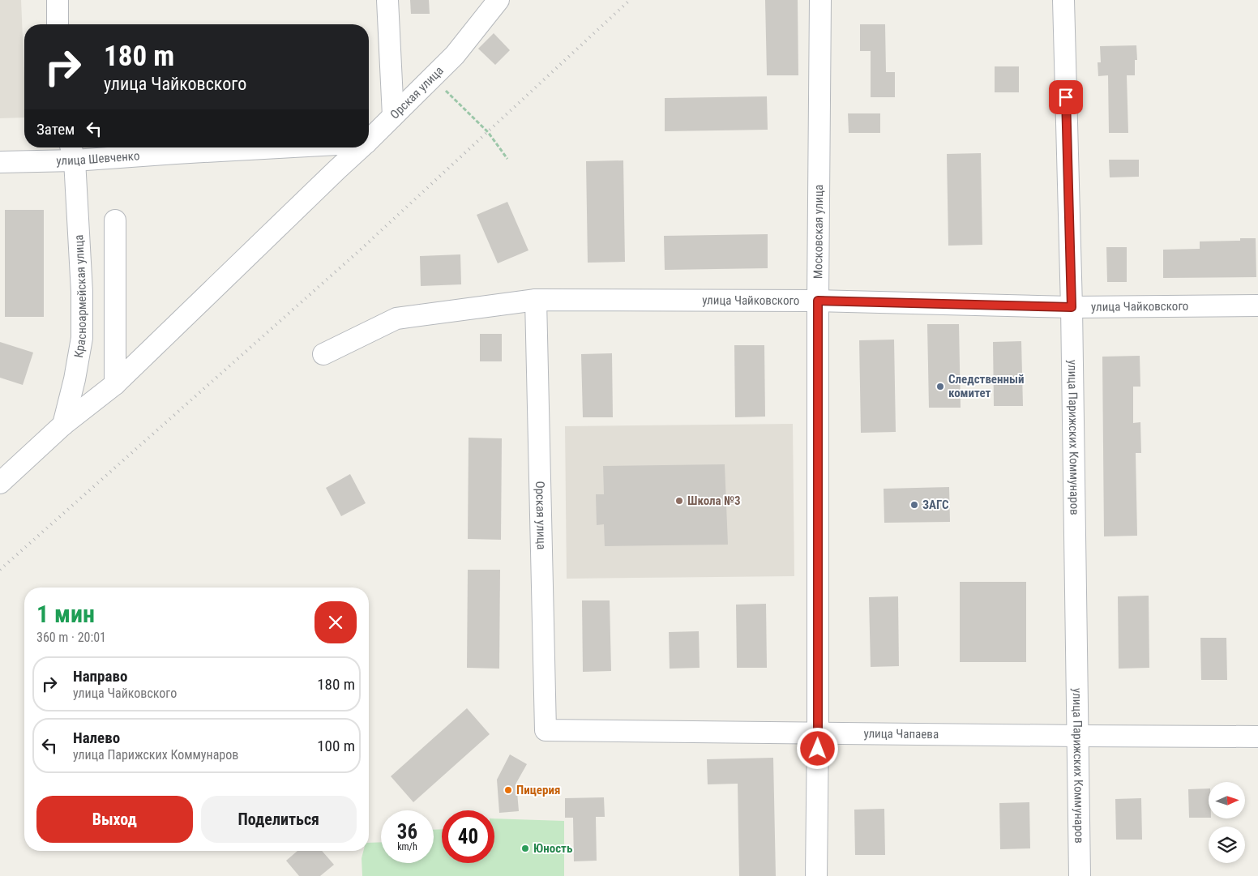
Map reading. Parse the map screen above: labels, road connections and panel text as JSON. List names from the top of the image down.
{
  "streets": {
    "street": [
      "Орская улица",
      "улица Шевченко",
      "Московская улица",
      "Красноармейская улица",
      "улица Чайковского",
      "улица Парижских Коммунаров",
      "улица Чапаева"
    ]
  },
  "crossings": [
    ["Орская улица", "улица Чайковского"],
    ["Орская улица", "улица Чапаева"],
    ["улица Шевченко", "Красноармейская улица"],
    ["Московская улица", "улица Чайковского"],
    ["Московская улица", "улица Чапаева"],
    ["улица Чайковского", "улица Парижских Коммунаров"],
    ["улица Парижских Коммунаров", "улица Чапаева"]
  ],
  "places": [
    "Следственный комитет",
    "Школа №3",
    "ЗАГС",
    "Пицерия",
    "Юность"
  ],
  "north": "right",
  "page": {
    "turn": ["180 m", "улица Чайковского"],
    "then": "Затем",
    "heading": ["1 мин", "360 m · 20:01"],
    "list": [
      {
        "name": "Направо",
        "note": "улица Чайковского",
        "value": "180 m"
      },
      {
        "name": "Налево",
        "note": "улица Парижских Коммунаров",
        "value": "100 m"
      }
    ],
    "buttons": ["Выход", "Поделиться"],
    "speed": "36 km/h",
    "limit": "40"
  }
}
